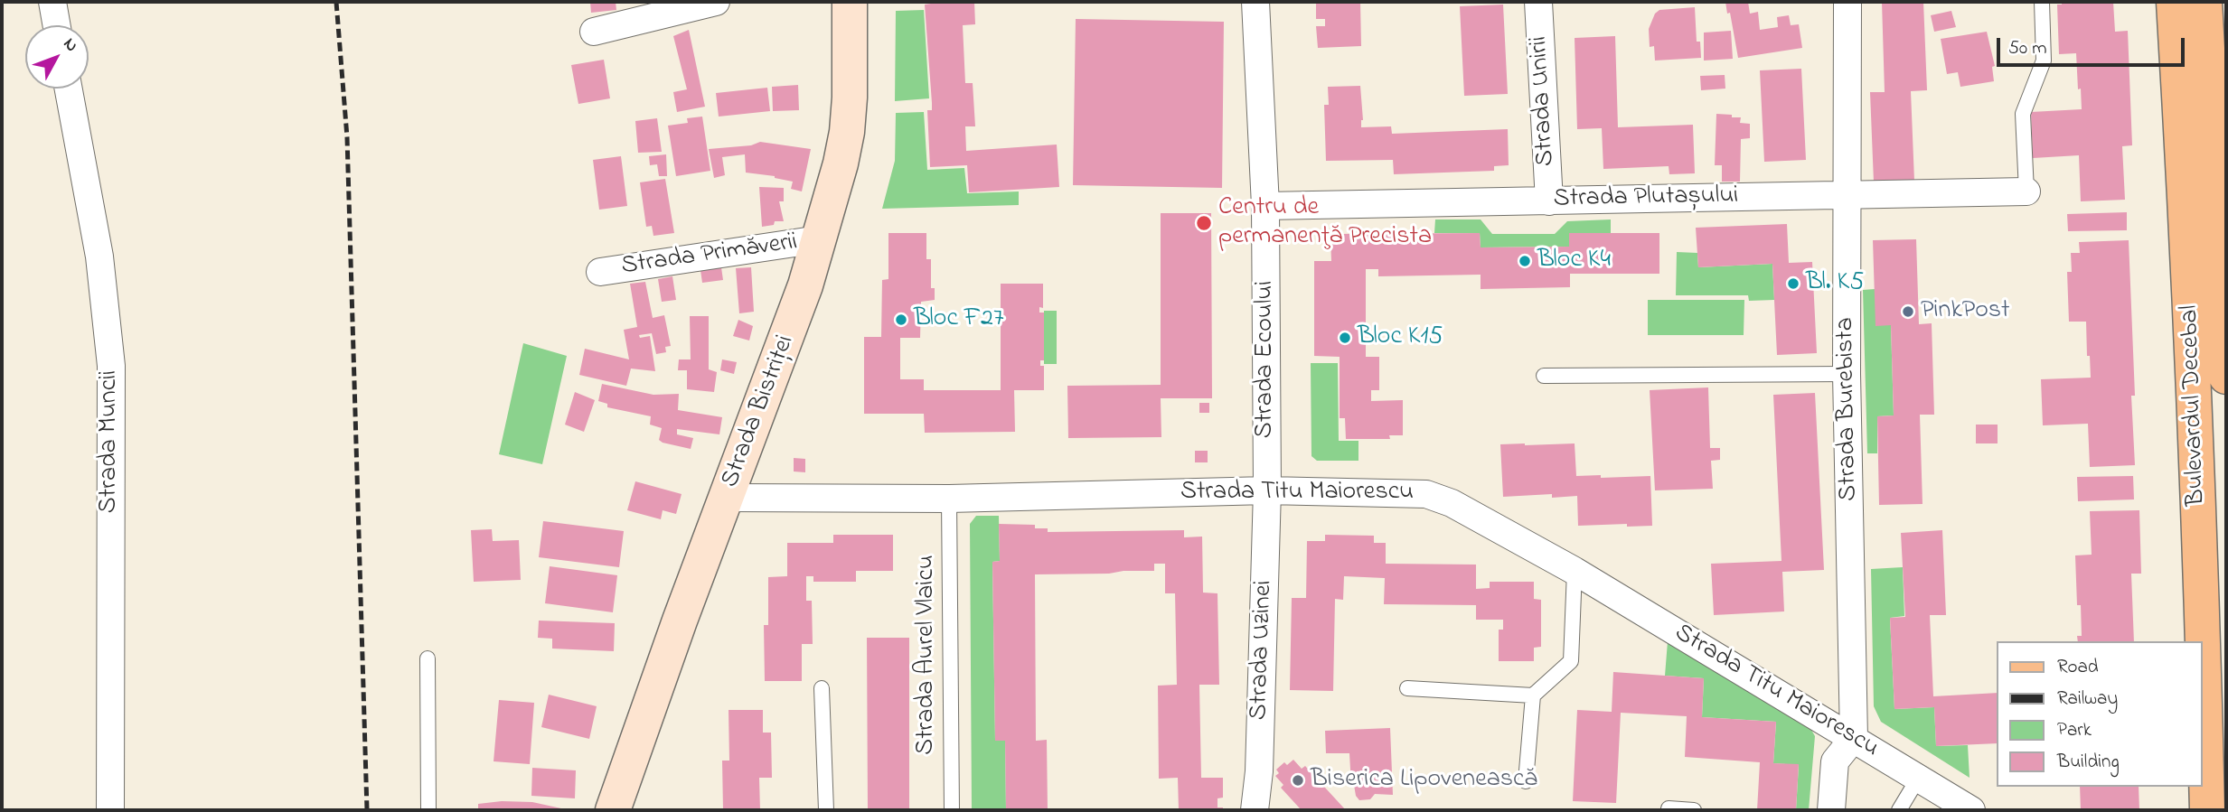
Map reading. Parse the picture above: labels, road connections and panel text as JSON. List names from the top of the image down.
{
  "streets": {
    "main road": ["Bulevardul Decebal", "Strada Bistriței"],
    "street": [
      "Strada Unirii",
      "Strada Plutașului",
      "Strada Primăverii",
      "Strada Ecoului",
      "Strada Burebista",
      "Strada Muncii",
      "Strada Titu Maiorescu",
      "Strada Uzinei"
    ],
    "lane": ["Strada Aurel Vlaicu"]
  },
  "crossings": [
    ["Strada Unirii", "Strada Plutașului"],
    ["Strada Plutașului", "Strada Ecoului"],
    ["Strada Plutașului", "Strada Burebista"],
    ["Strada Primăverii", "Strada Bistriței"],
    ["Strada Ecoului", "Strada Titu Maiorescu"],
    ["Strada Ecoului", "Strada Uzinei"],
    ["Strada Burebista", "Strada Titu Maiorescu"],
    ["Strada Bistriței", "Strada Titu Maiorescu"],
    ["Strada Titu Maiorescu", "Strada Uzinei"],
    ["Strada Titu Maiorescu", "Strada Aurel Vlaicu"]
  ],
  "places": [
    "Centru de permanenţă Precista",
    "Bloc K4",
    "Bl. K5",
    "PinkPost",
    "Bloc F27",
    "Bloc K15",
    "Biserica Lipovenească"
  ],
  "legend": [
    "Road",
    "Railway",
    "Park",
    "Building"
  ],
  "scale_bar": "50 m",
  "north": "top right"
}
